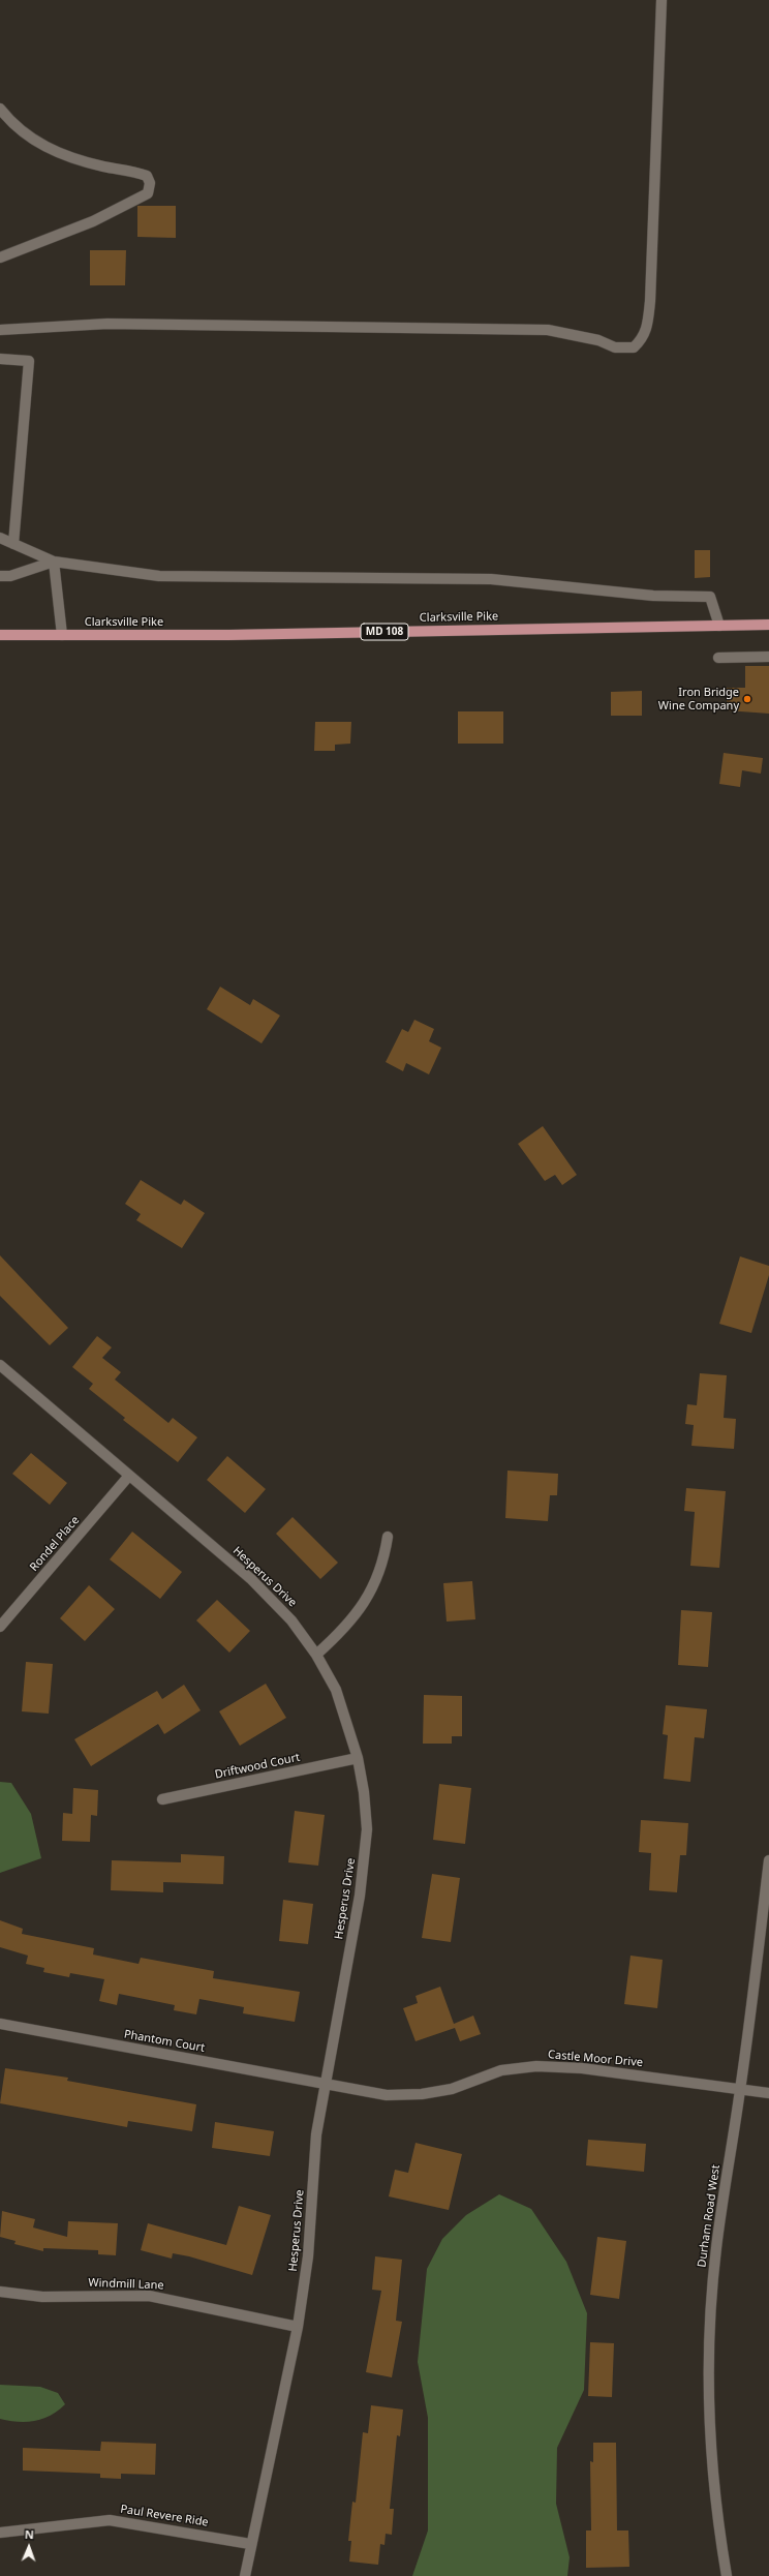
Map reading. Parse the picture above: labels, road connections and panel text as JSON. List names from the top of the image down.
{
  "streets": {
    "main road": ["Clarksville Pike", "MD 108"],
    "street": [
      "Rondel Place",
      "Hesperus Drive",
      "Driftwood Court",
      "Phantom Court",
      "Castle Moor Drive",
      "Durham Road West",
      "Windmill Lane",
      "Paul Revere Ride"
    ]
  },
  "crossings": [
    ["Rondel Place", "Hesperus Drive"],
    ["Hesperus Drive", "Driftwood Court"],
    ["Hesperus Drive", "Phantom Court"],
    ["Hesperus Drive", "Castle Moor Drive"],
    ["Hesperus Drive", "Windmill Lane"],
    ["Hesperus Drive", "Paul Revere Ride"],
    ["Phantom Court", "Castle Moor Drive"],
    ["Castle Moor Drive", "Durham Road West"]
  ],
  "places": ["Iron Bridge Wine Company"],
  "north": "top"
}
